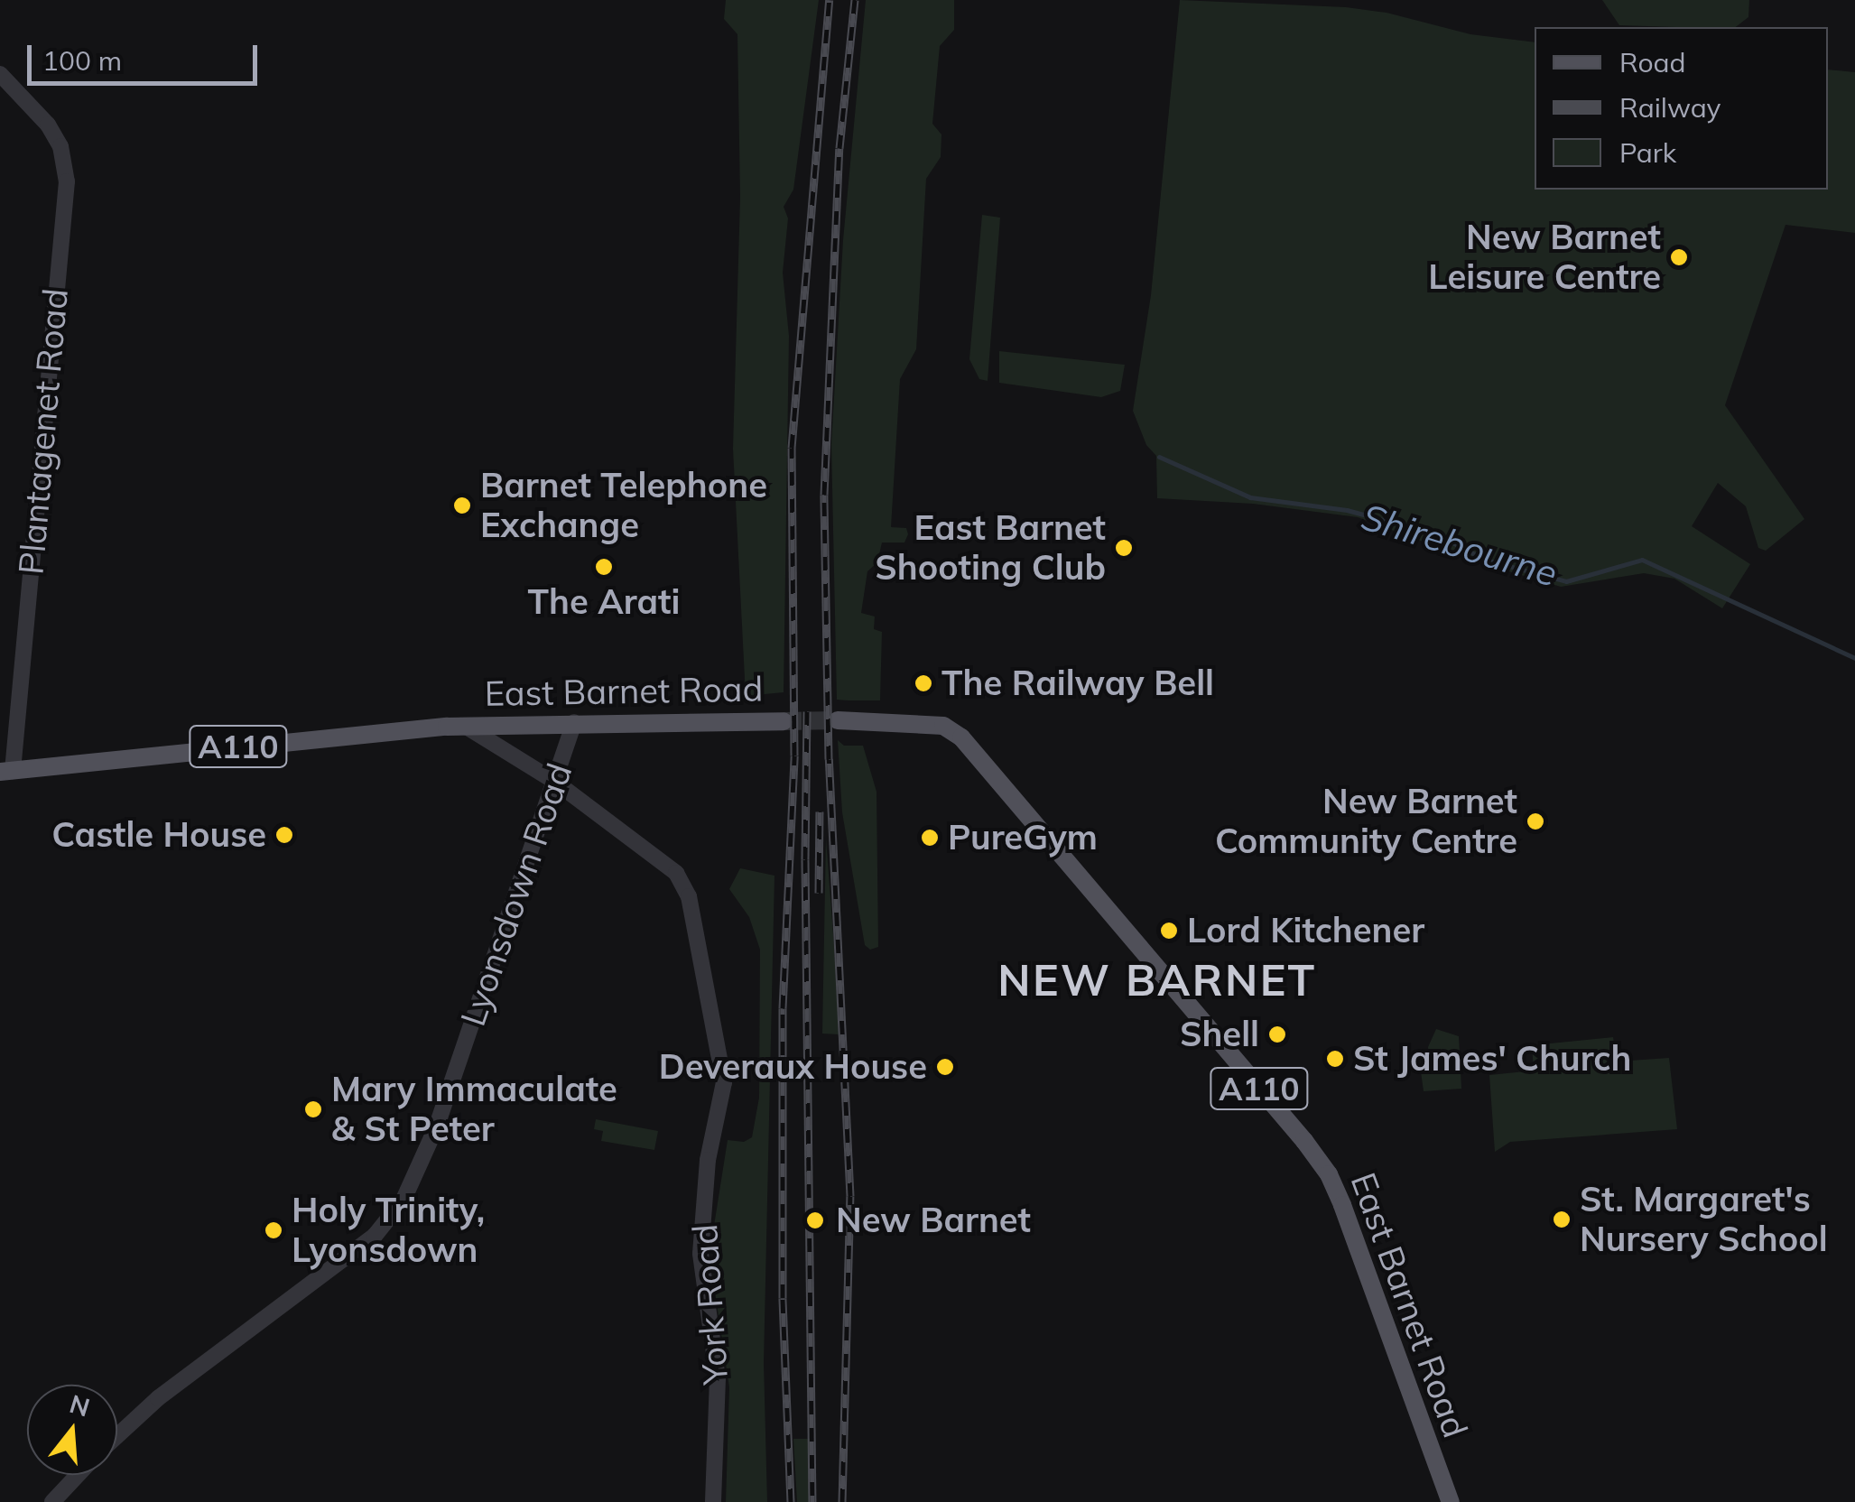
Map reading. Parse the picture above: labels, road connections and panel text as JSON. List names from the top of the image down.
{
  "streets": {
    "main road": ["East Barnet Road", "A110"],
    "street": ["Plantagenet Road", "Lyonsdown Road", "York Road"]
  },
  "crossings": [
    ["Plantagenet Road", "A110"],
    ["East Barnet Road", "A110"],
    ["East Barnet Road", "Lyonsdown Road"],
    ["East Barnet Road", "York Road"],
    ["A110", "York Road"],
    ["Lyonsdown Road", "York Road"]
  ],
  "districts": ["NEW BARNET"],
  "water": ["Shirebourne"],
  "places": [
    "New Barnet Leisure Centre",
    "Barnet Telephone Exchange",
    "East Barnet Shooting Club",
    "The Arati",
    "The Railway Bell",
    "New Barnet Community Centre",
    "Castle House",
    "PureGym",
    "Lord Kitchener",
    "Shell",
    "St James' Church",
    "Deveraux House",
    "Mary Immaculate & St Peter",
    "St. Margaret's Nursery School",
    "New Barnet",
    "Holy Trinity, Lyonsdown"
  ],
  "legend": ["Road", "Railway", "Park"],
  "scale_bar": "100 m",
  "north": "top"
}
